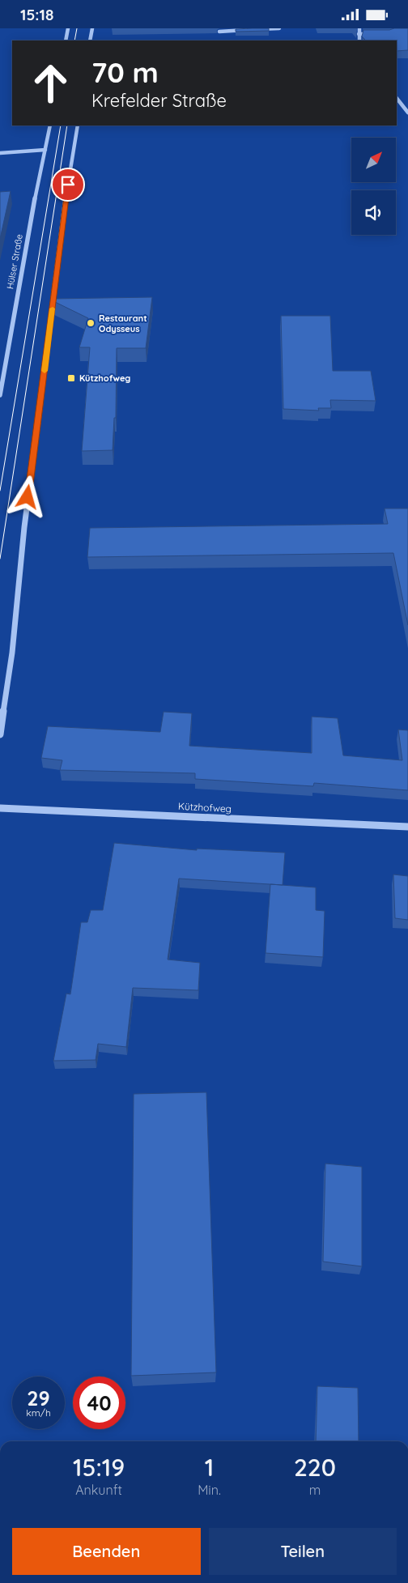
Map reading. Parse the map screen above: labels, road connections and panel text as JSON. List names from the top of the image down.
{
  "streets": {
    "street": ["Hülser Straße", "Kützhofweg"]
  },
  "places": {
    "other": ["Restaurant Odysseus"],
    "transit": ["Kützhofweg"]
  },
  "north": "top right",
  "page": {
    "status": "15:18",
    "turn": ["70 m", "Krefelder Straße"],
    "speed": "29 km/h",
    "limit": "40",
    "eta": [
      "15:19",
      "Ankunft",
      "1",
      "Min.",
      "220",
      "m"
    ],
    "buttons": ["Beenden", "Teilen"]
  }
}
